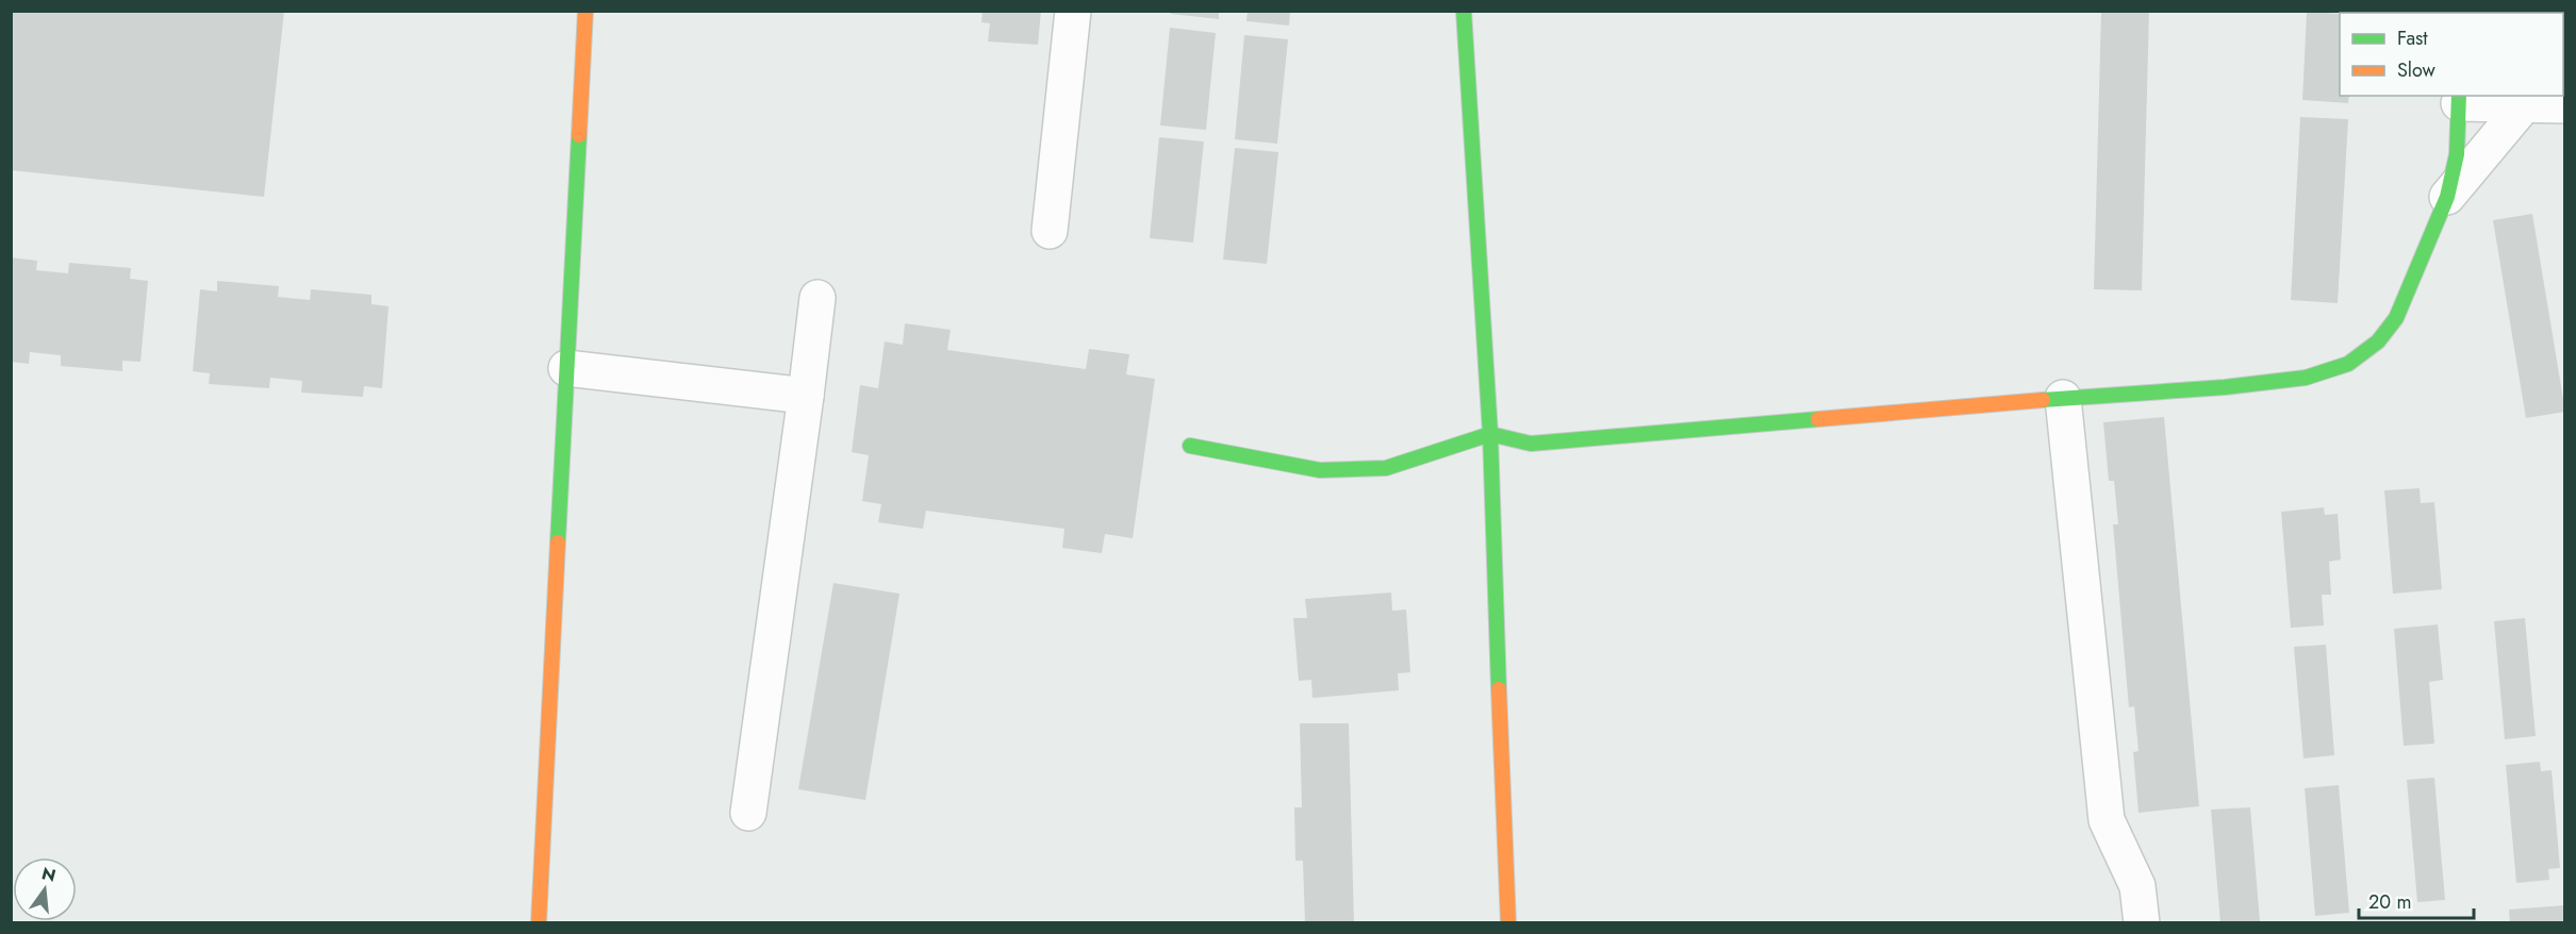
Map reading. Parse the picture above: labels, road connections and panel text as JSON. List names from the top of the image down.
{
  "legend": ["Fast", "Slow"],
  "scale_bar": "20 m",
  "north": "top"
}
